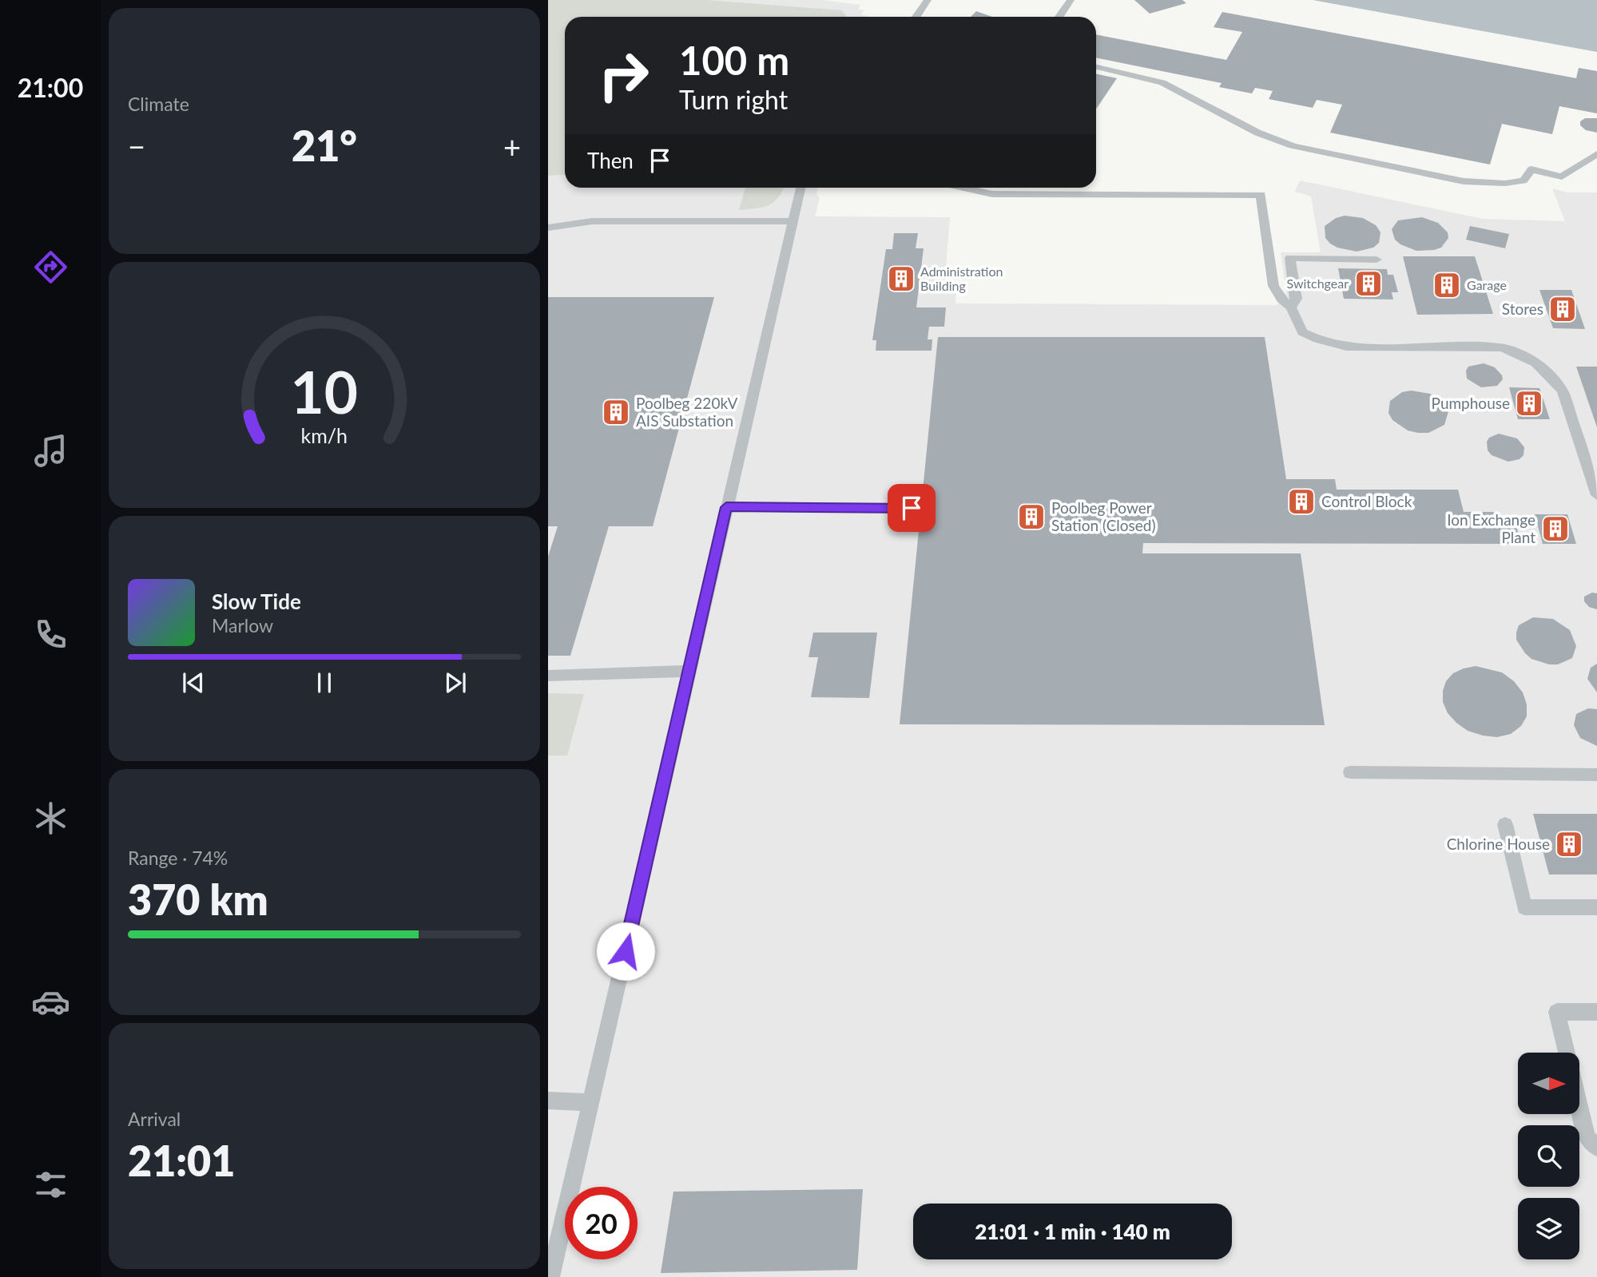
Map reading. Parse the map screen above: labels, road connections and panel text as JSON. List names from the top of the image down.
{
  "places": {
    "building": [
      "Administration Building",
      "Switchgear",
      "Garage",
      "Stores",
      "Pumphouse",
      "Poolbeg 220kV AIS Substation",
      "Control Block",
      "Poolbeg Power Station (Closed)",
      "Ion Exchange Plant",
      "Chlorine House"
    ]
  },
  "north": "right",
  "page": {
    "tabs": "21:00",
    "tile": [
      "Climate",
      ["Range · 74%", "370 km"],
      ["Arrival", "21:01"]
    ],
    "turn": ["100 m", "Turn right"],
    "heat": ["−", "21°", "+"],
    "then": "Then",
    "song": ["Slow Tide", "Marlow"],
    "limit": "20",
    "trip": "21:01 · 1 min · 140 m",
    "gauge": ["10", "km/h"]
  }
}
